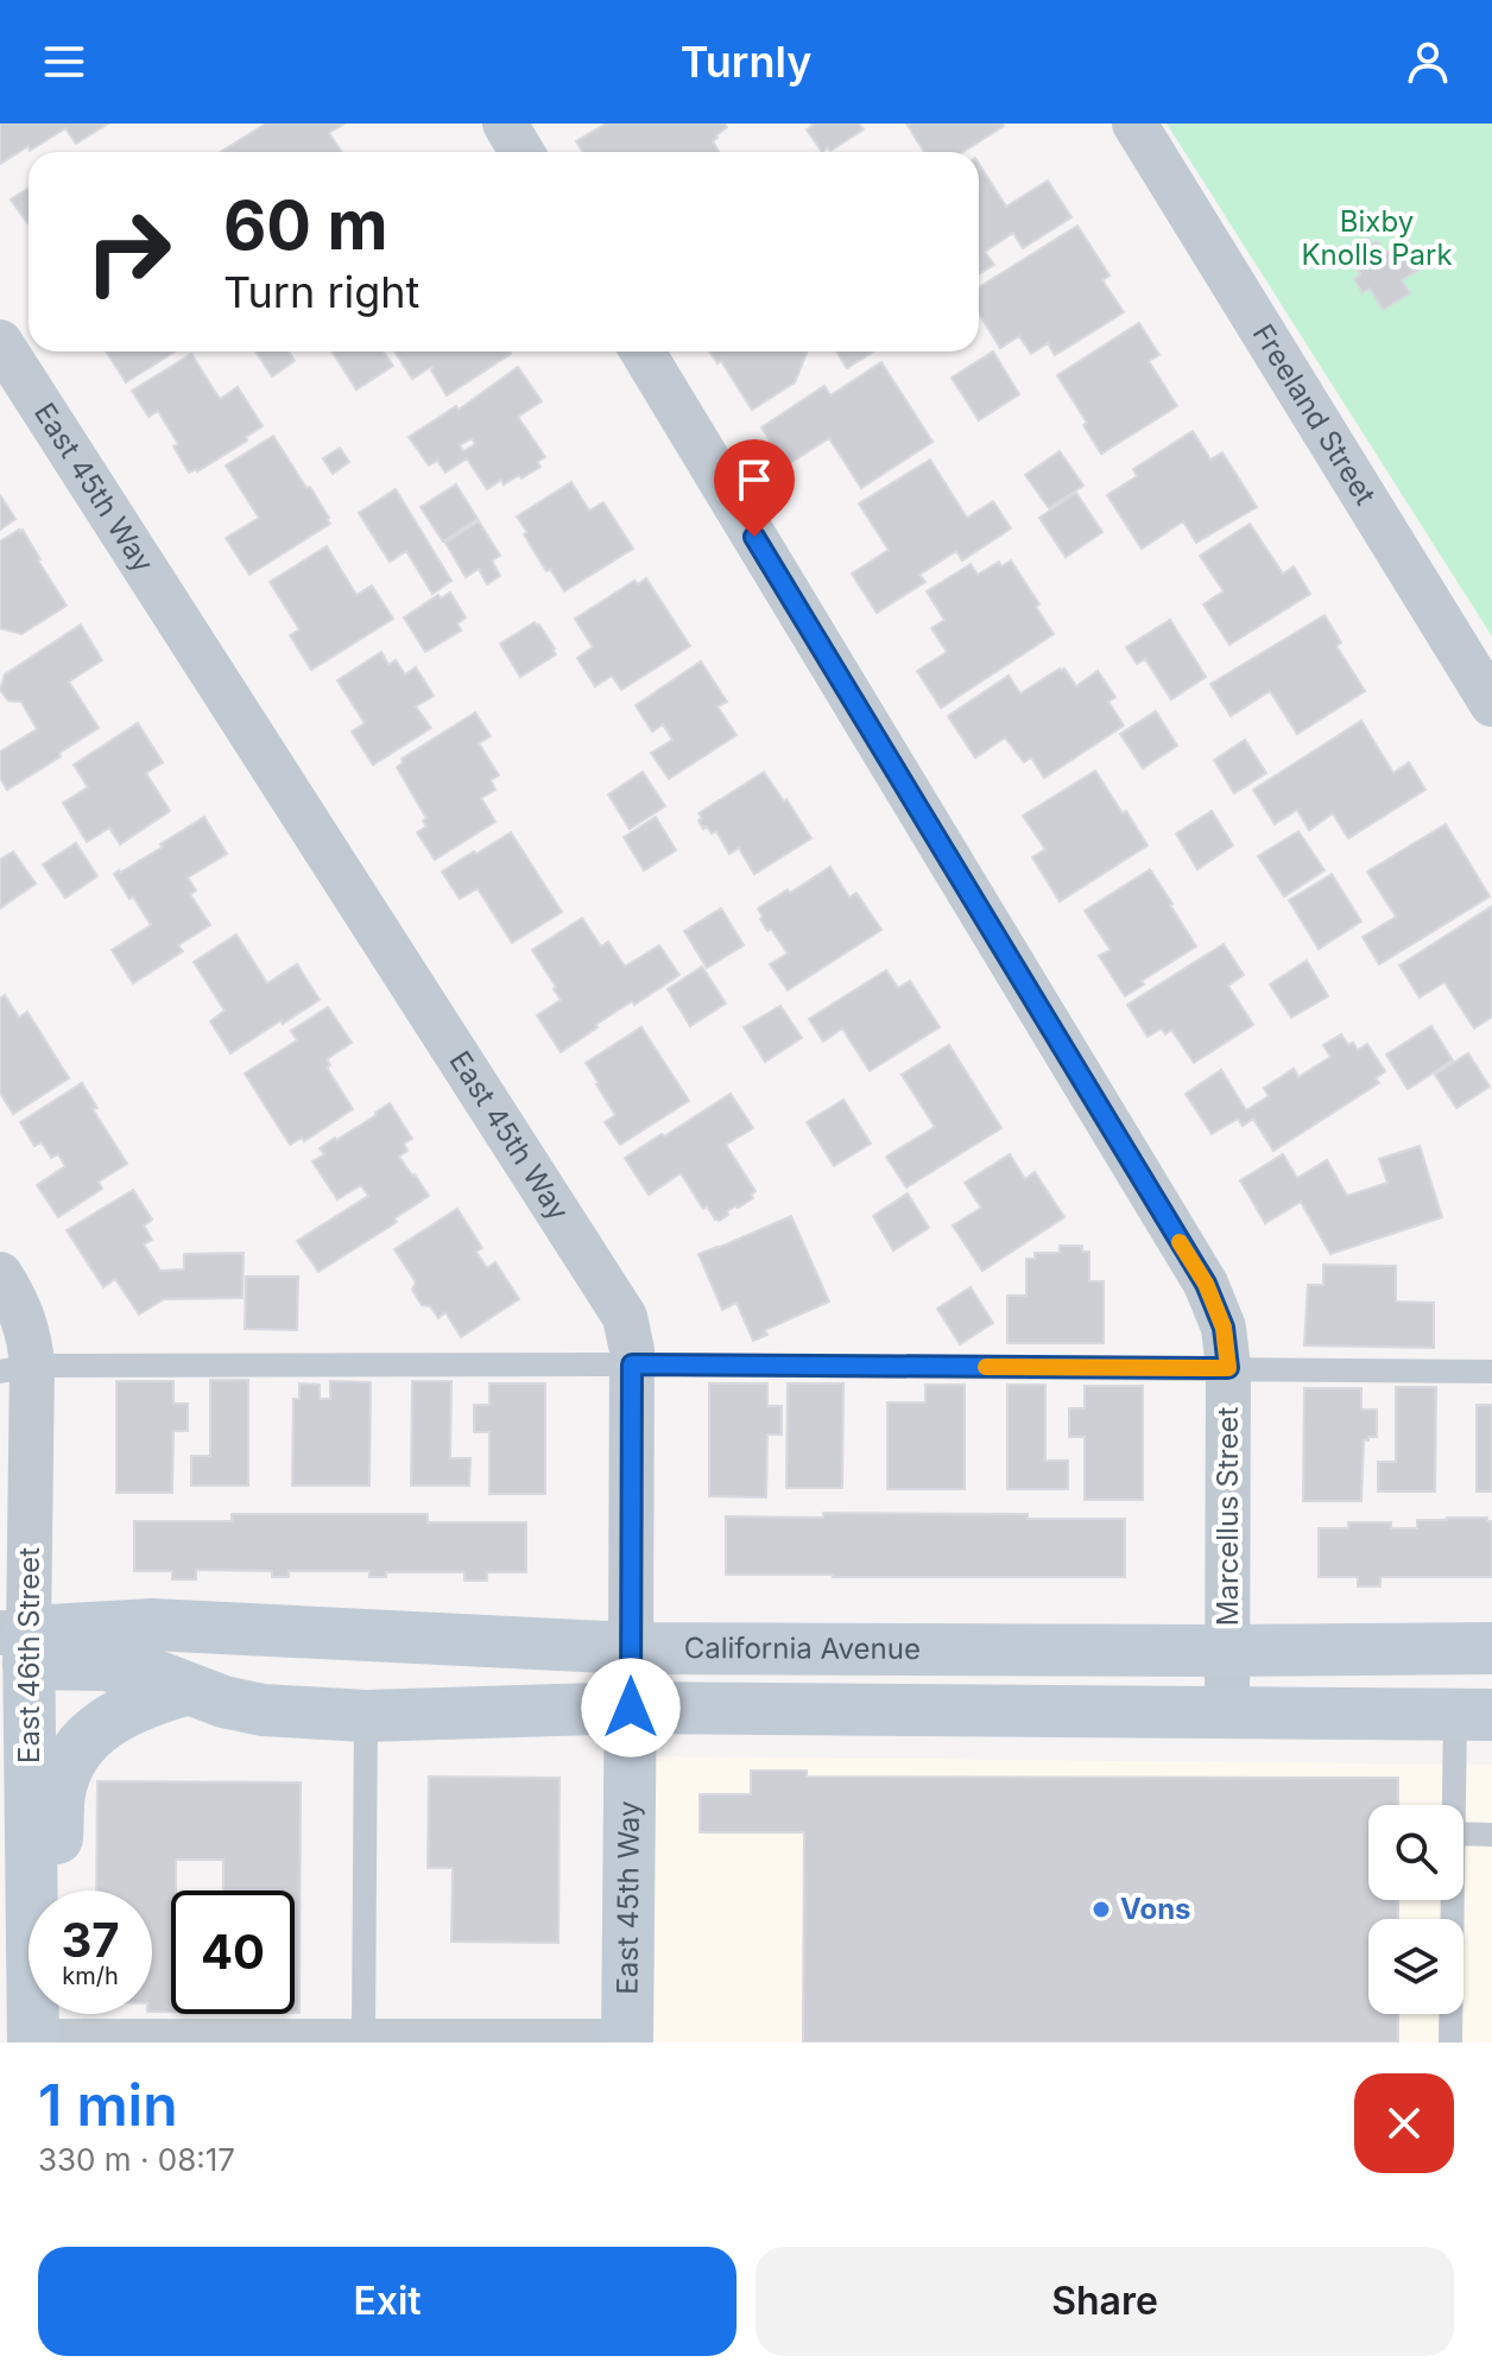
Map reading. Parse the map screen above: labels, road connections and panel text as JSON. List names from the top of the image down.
{
  "streets": {
    "street": [
      "Freeland Street",
      "East 45th Way",
      "Marcellus Street",
      "California Avenue",
      "East 46th Street"
    ]
  },
  "crossings": [
    ["East 45th Way", "California Avenue"],
    ["Marcellus Street", "California Avenue"],
    ["California Avenue", "East 46th Street"]
  ],
  "parks": ["Bixby Knolls Park"],
  "places": ["Vons"],
  "page": {
    "header": "Turnly",
    "turn": ["60 m", "Turn right"],
    "speed": "37 km/h",
    "limit": "40",
    "heading": ["1 min", "330 m · 08:17"],
    "buttons": ["Exit", "Share"]
  }
}
